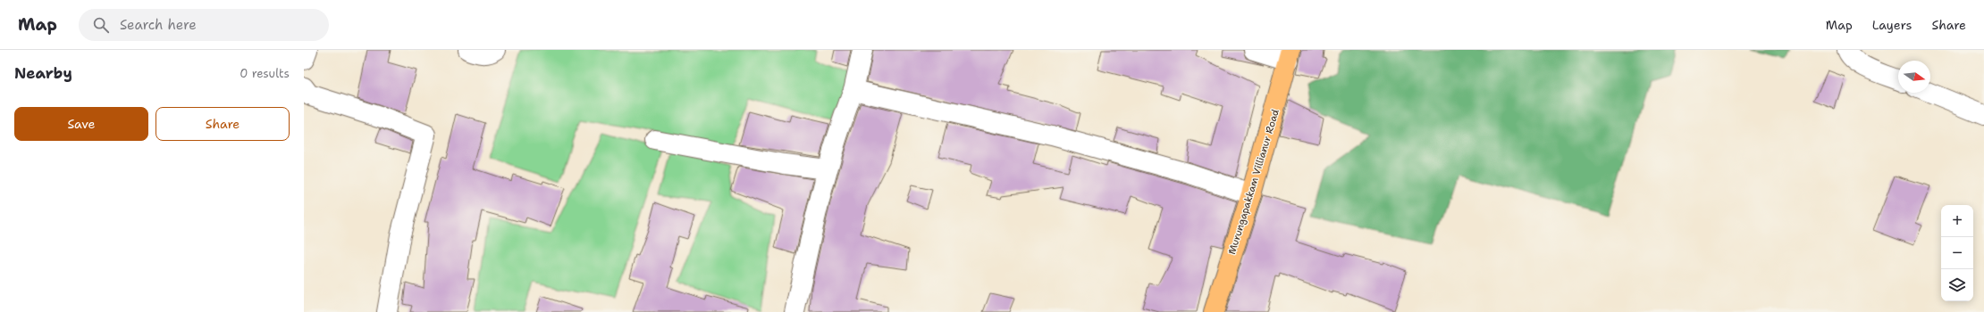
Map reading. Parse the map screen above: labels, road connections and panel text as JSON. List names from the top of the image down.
{
  "streets": {
    "main road": ["Murungapakkam Villianur Road"]
  },
  "north": "right",
  "page": {
    "header": "Map",
    "search": "Search here",
    "nav": ["Map", "Layers", "Share"],
    "heading": ["Nearby", "0 results"],
    "buttons": ["Save", "Share"],
    "map_buttons": ["+", "−"]
  }
}
